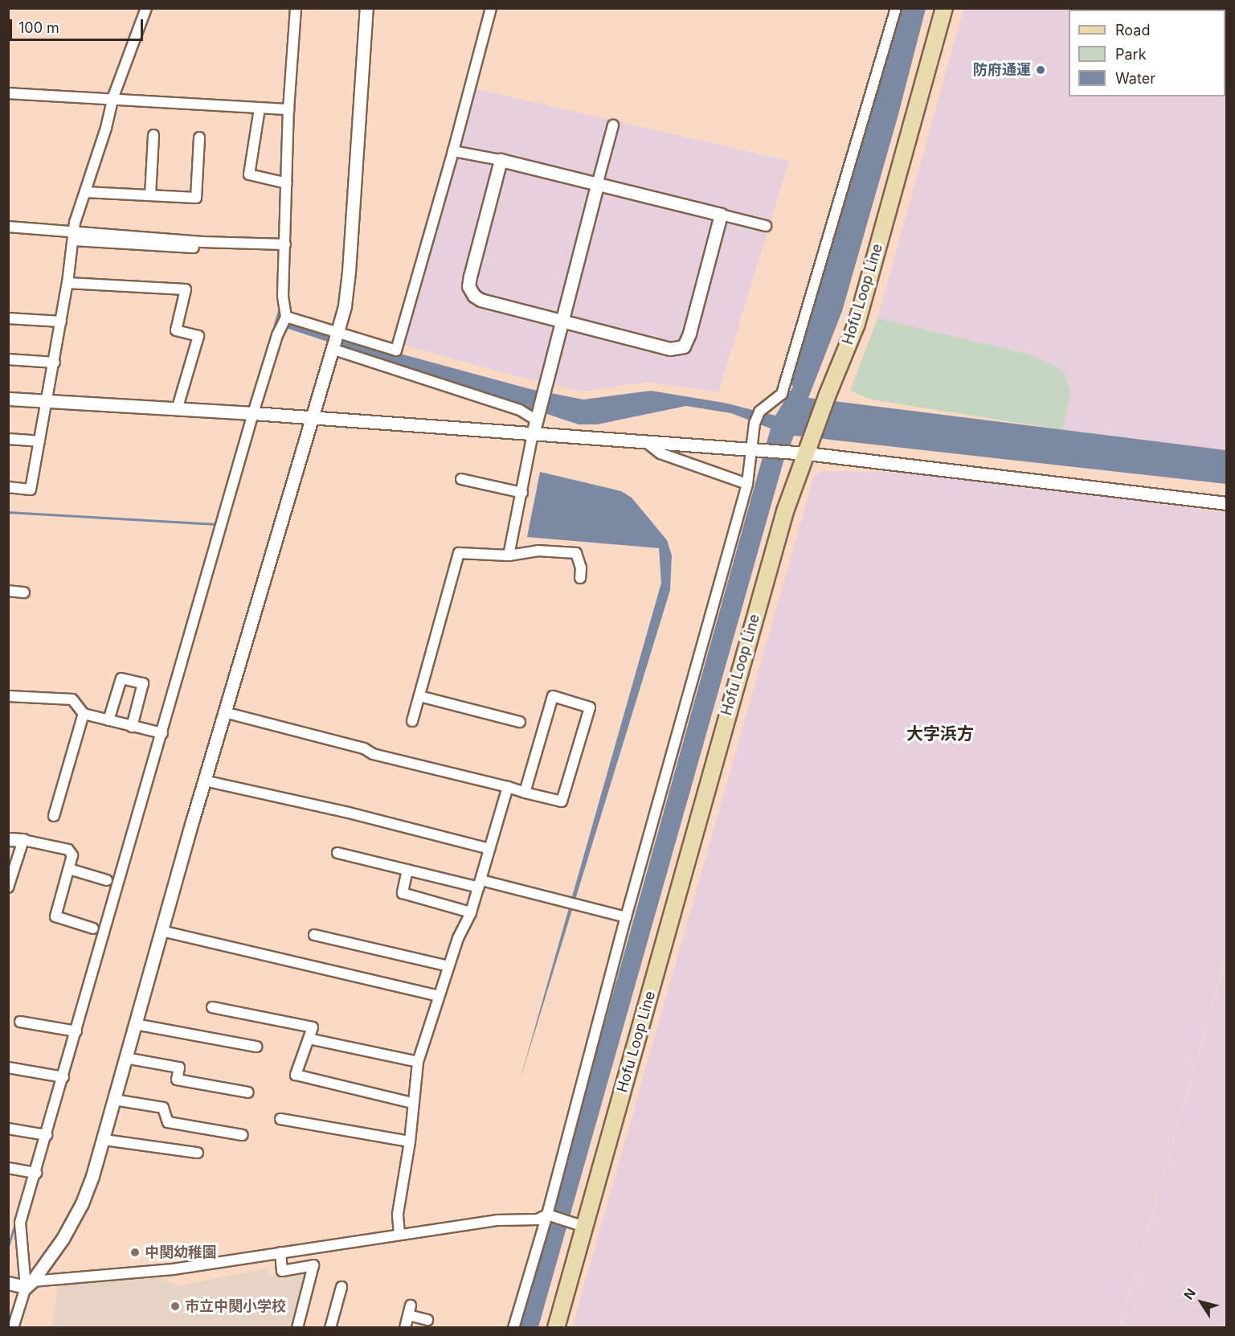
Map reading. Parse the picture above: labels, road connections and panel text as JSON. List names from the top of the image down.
{
  "streets": {
    "main road": ["Hofu Loop Line"]
  },
  "districts": ["大字浜方"],
  "places": ["防府通運", "中関幼稚園", "市立中関小学校"],
  "legend": ["Road", "Park", "Water"],
  "scale_bar": "100 m",
  "north": "top left"
}
